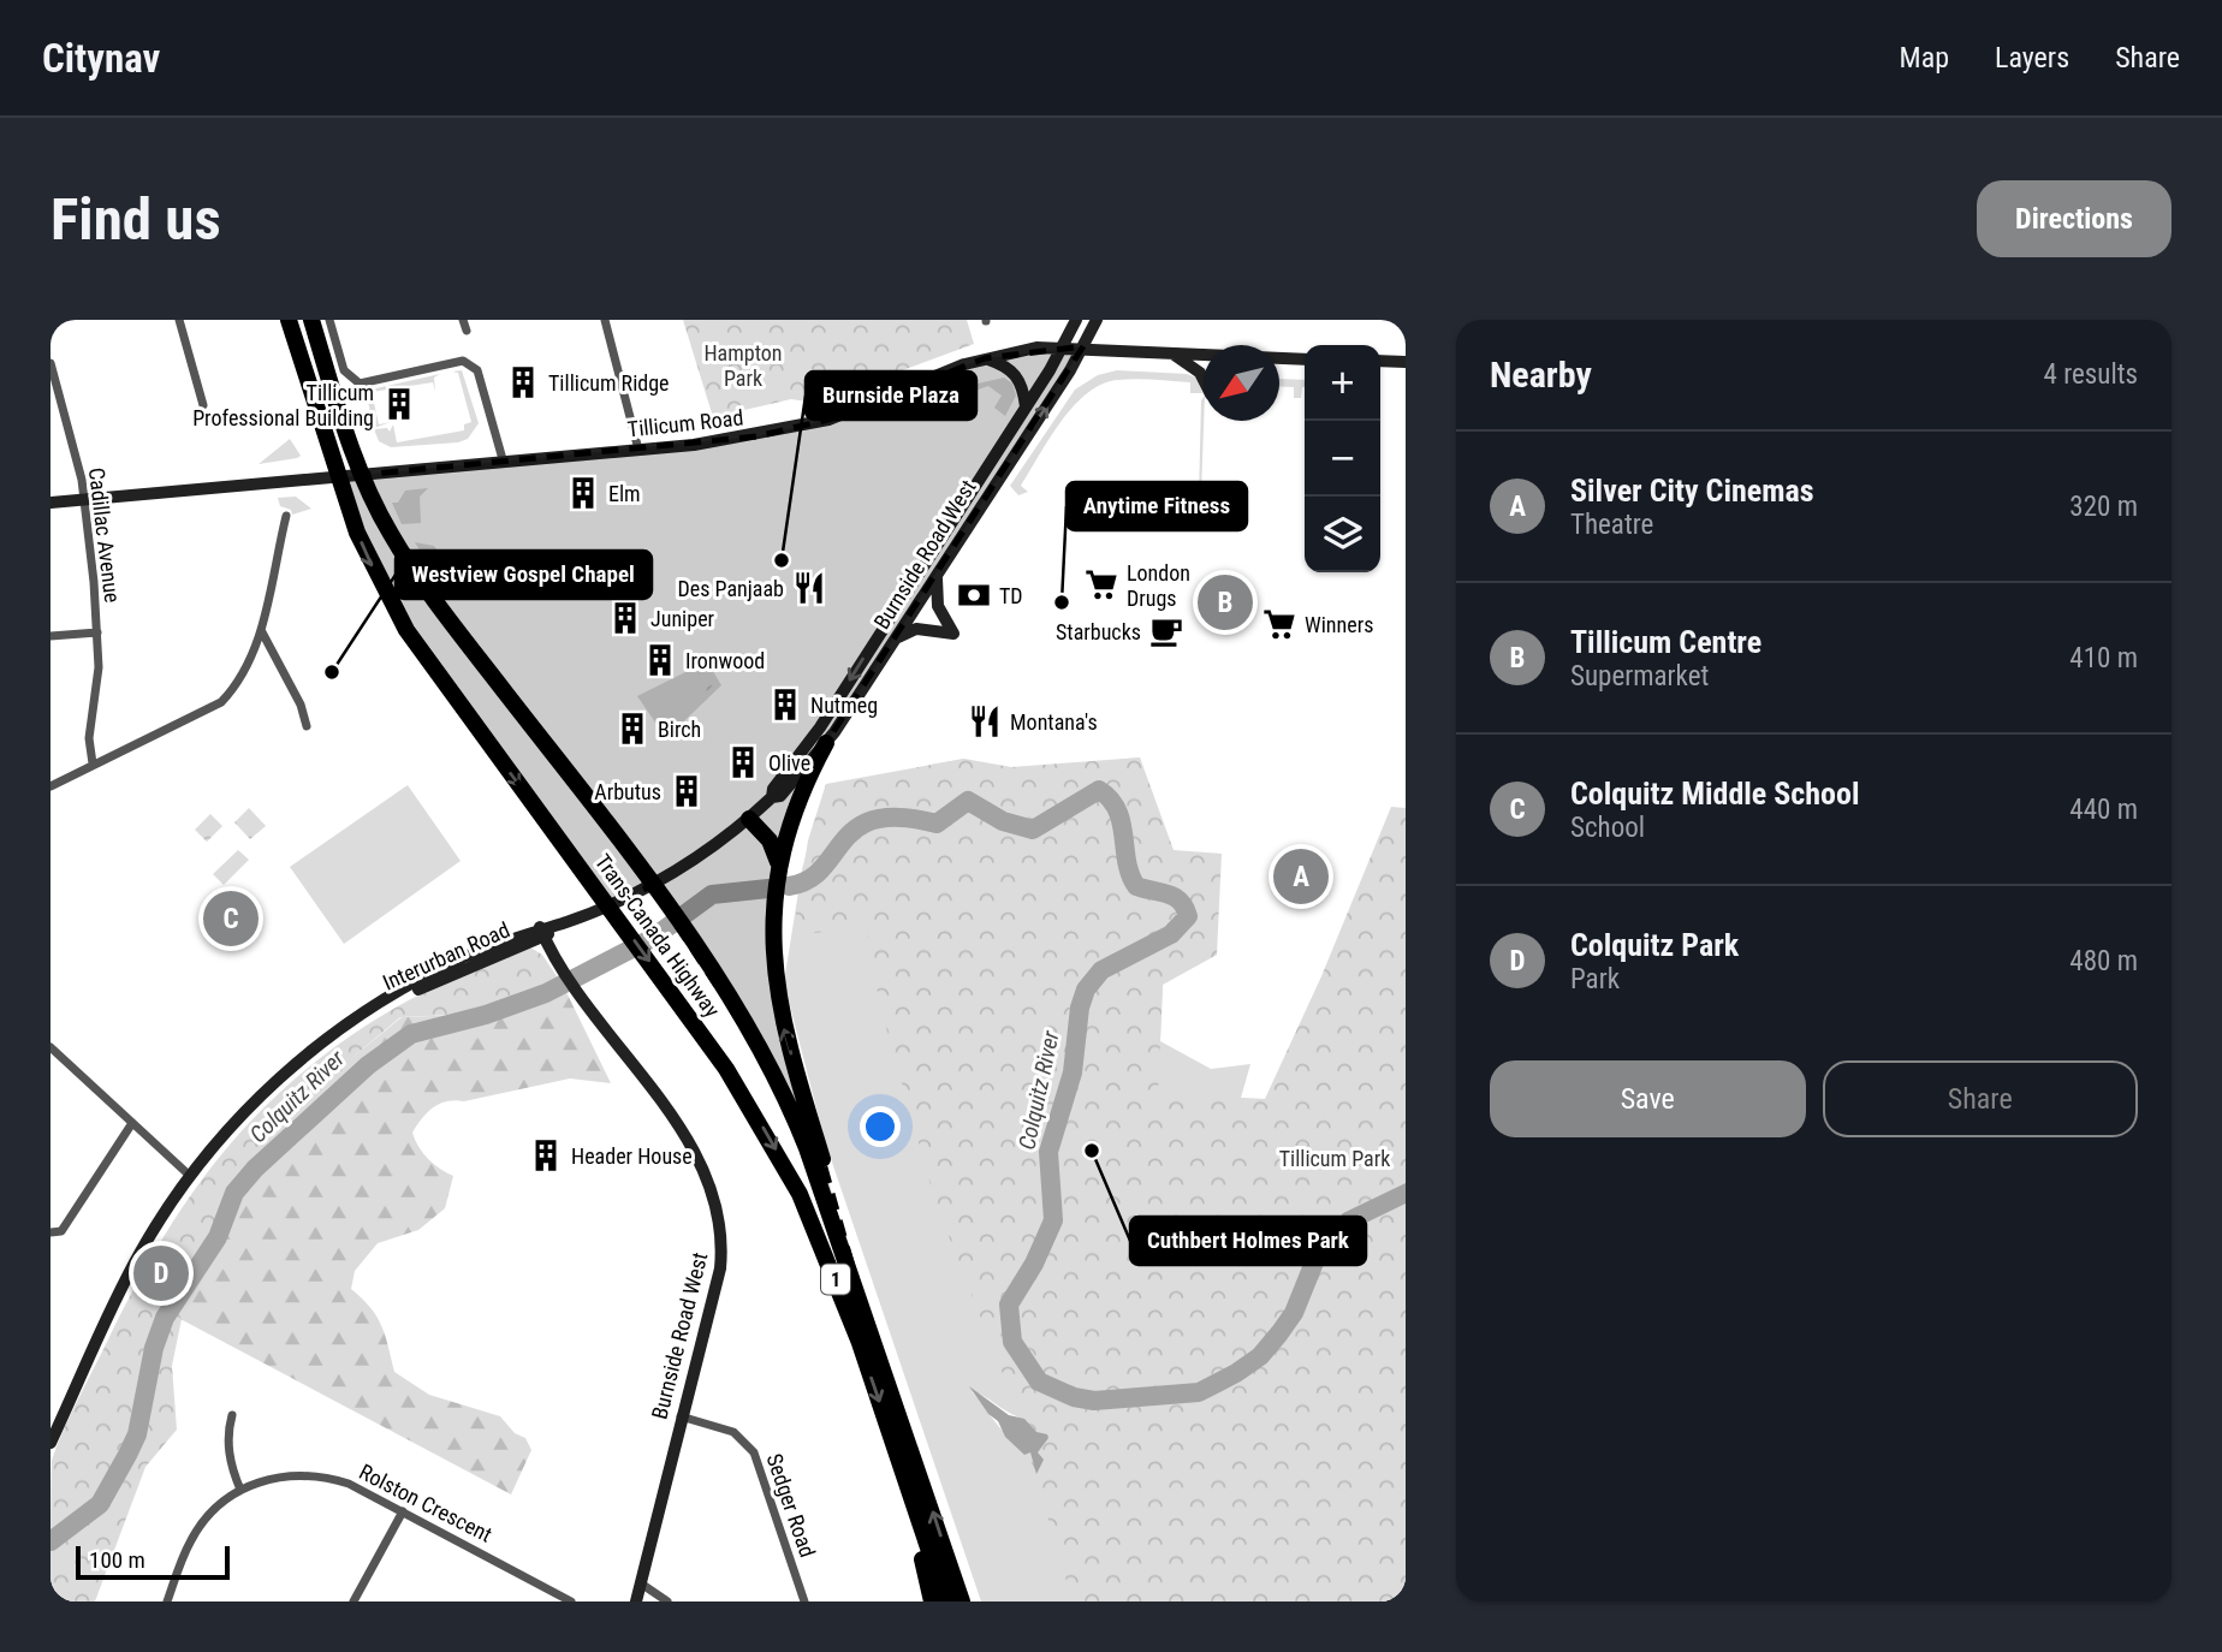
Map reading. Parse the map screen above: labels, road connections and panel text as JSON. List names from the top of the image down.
{
  "streets": {
    "highway": ["Trans-Canada Highway", "1"],
    "main road": ["Tillicum Road", "Burnside Road West", "Interurban Road"],
    "street": ["Cadillac Avenue", "Rolston Crescent", "Sedger Road"]
  },
  "crossings": [
    ["Tillicum Road", "Cadillac Avenue"],
    ["Tillicum Road", "Burnside Road West"],
    ["Tillicum Road", "Trans-Canada Highway"],
    ["Burnside Road West", "Interurban Road"],
    ["Burnside Road West", "Sedger Road"]
  ],
  "water": ["Colquitz River"],
  "parks": ["Hampton Park", "Tillicum Park"],
  "places": {
    "building": [
      "Tillicum Ridge",
      "Tillicum Professional Building",
      "Elm",
      "Juniper",
      "Ironwood",
      "Nutmeg",
      "Birch",
      "Olive",
      "Arbutus",
      "Header House"
    ],
    "other": [
      "Burnside Plaza",
      "Anytime Fitness",
      "Westview Gospel Chapel",
      "Cuthbert Holmes Park"
    ],
    "supermarket": ["London Drugs", "Winners"],
    "restaurant": ["Des Panjaab", "Montana's"],
    "bank": ["TD"],
    "cafe": ["Starbucks"]
  },
  "scale_bar": "100 m",
  "north": "bottom left",
  "page": {
    "header": "Citynav",
    "nav": ["Map", "Layers", "Share"],
    "buttons": [
      "Directions",
      ["Save", "Share"]
    ],
    "title": "Find us",
    "heading": ["Nearby", "4 results"],
    "map_buttons": ["+", "−"],
    "list": [
      {
        "mark": "A",
        "name": "Silver City Cinemas",
        "note": "Theatre",
        "value": "320 m"
      },
      {
        "mark": "B",
        "name": "Tillicum Centre",
        "note": "Supermarket",
        "value": "410 m"
      },
      {
        "mark": "C",
        "name": "Colquitz Middle School",
        "note": "School",
        "value": "440 m"
      },
      {
        "mark": "D",
        "name": "Colquitz Park",
        "note": "Park",
        "value": "480 m"
      }
    ],
    "pins": [
      "B",
      "A",
      "C",
      "D"
    ],
    "scale": "100 m"
  }
}
